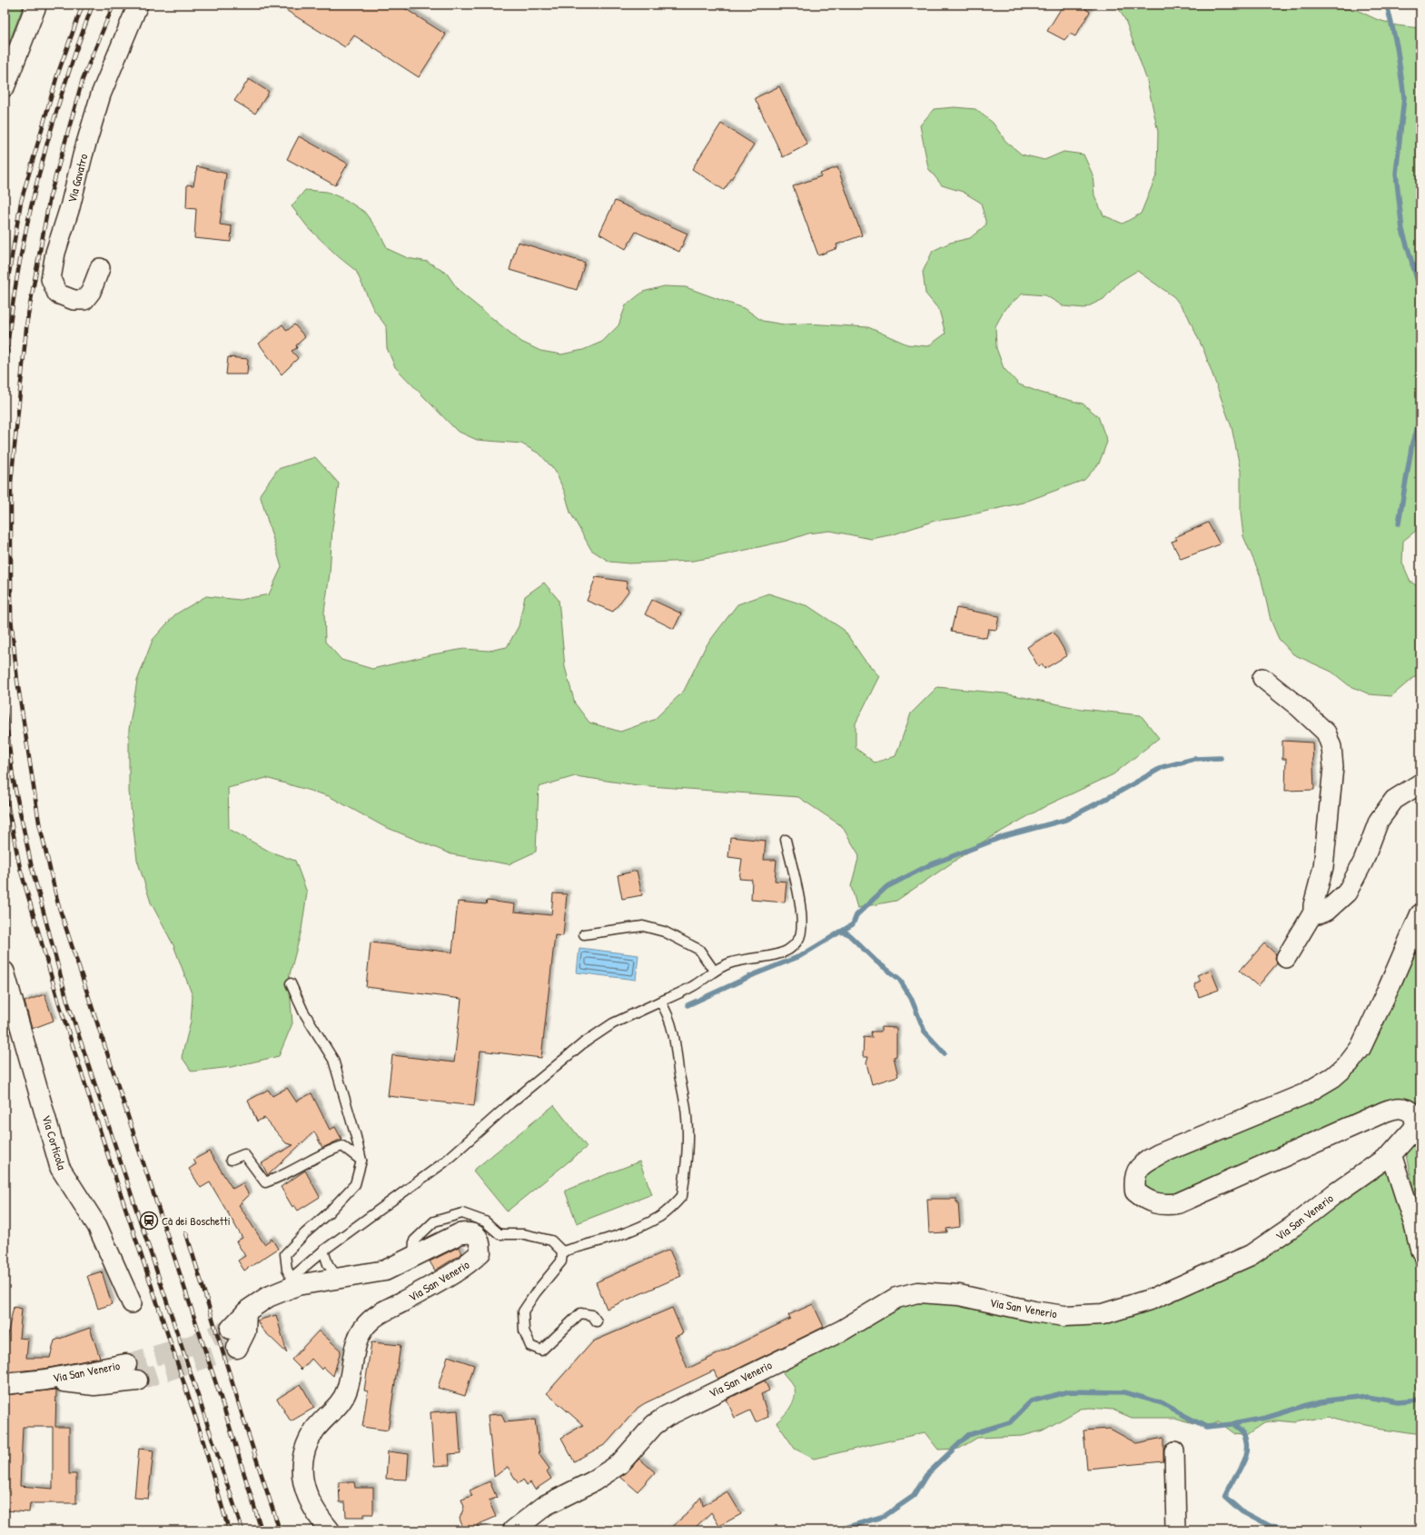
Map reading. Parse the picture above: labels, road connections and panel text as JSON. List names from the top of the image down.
{
  "streets": {
    "street": ["Via Gavatro", "Via Corticola", "Via San Venerio"]
  },
  "places": {
    "station": ["Cà dei Boschetti"]
  }
}
